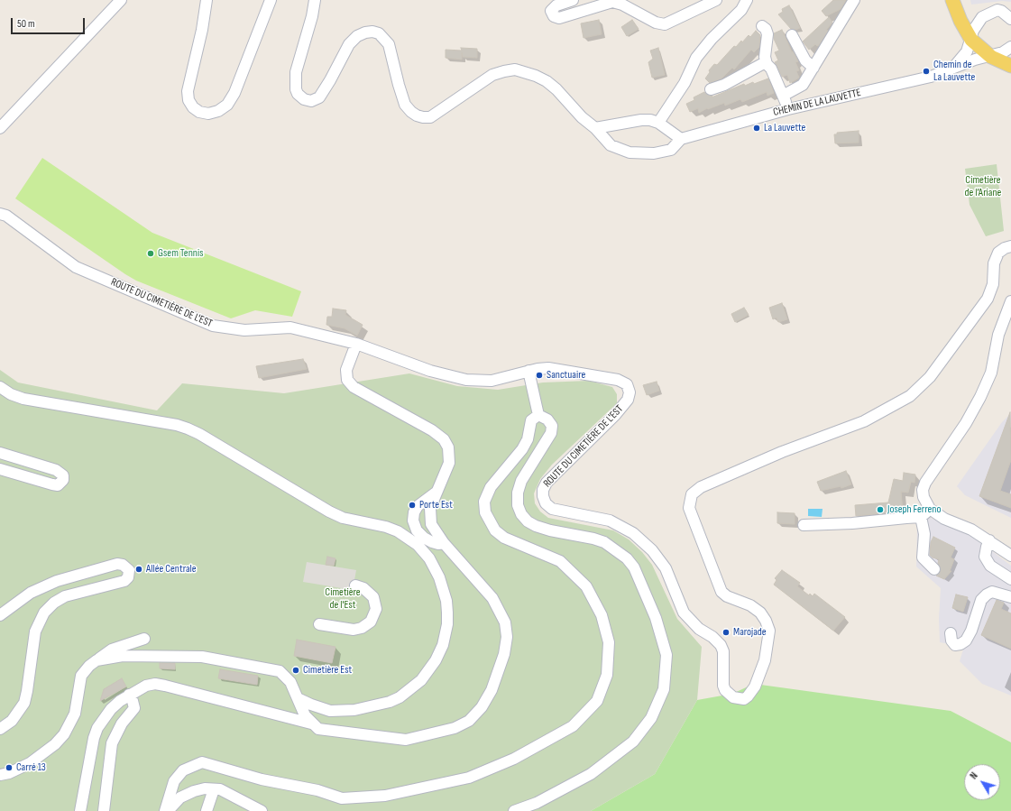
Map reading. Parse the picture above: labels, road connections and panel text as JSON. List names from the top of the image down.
{
  "streets": {
    "street": ["CHEMIN DE LA LAUVETTE", "ROUTE DU CIMETIÈRE DE L'EST"]
  },
  "parks": ["Cimetière de l’Ariane", "Cimetière de l'Est"],
  "places": [
    "Chemin de La Lauvette",
    "La Lauvette",
    "Gsem Tennis",
    "Sanctuaire",
    "Porte Est",
    "Joseph Ferreno",
    "Allée Centrale",
    "Marojade",
    "Cimetière Est",
    "Carré 13"
  ],
  "scale_bar": "50 m",
  "north": "top left"
}
